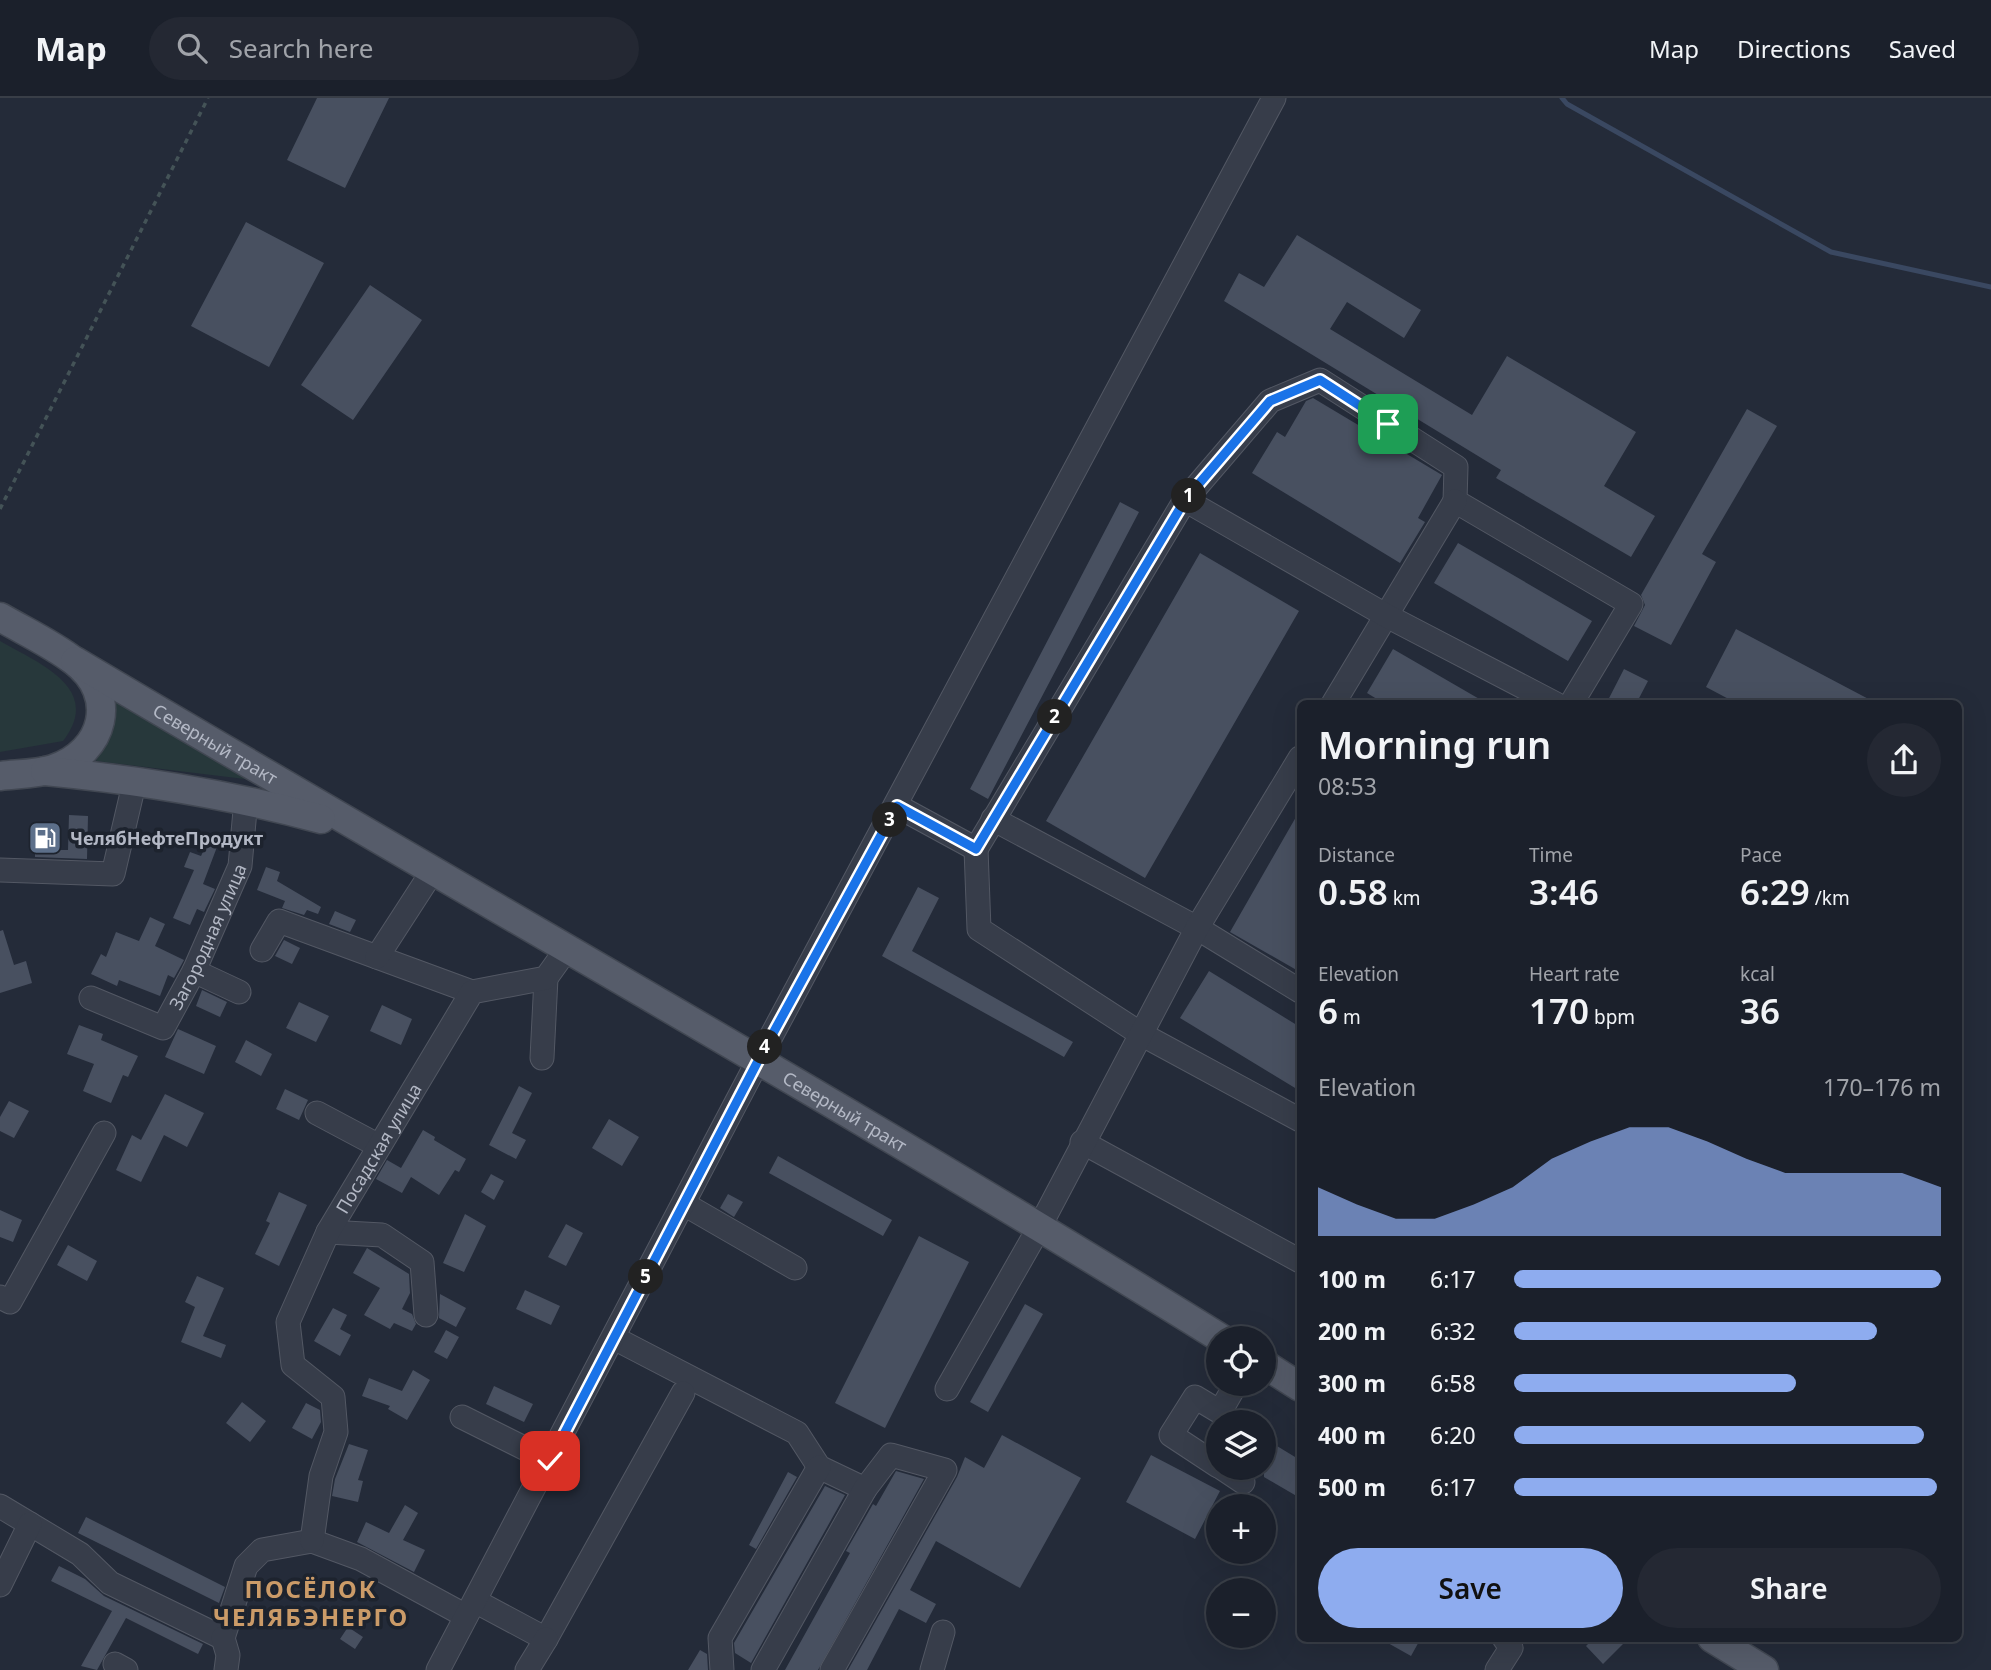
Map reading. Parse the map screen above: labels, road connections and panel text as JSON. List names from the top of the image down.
{
  "streets": {
    "main road": ["Северный тракт"],
    "street": ["Загородная улица", "Посадская улица"]
  },
  "crossings": [
    ["Северный тракт", "Загородная улица"]
  ],
  "districts": ["ПОСЁЛОК ЧЕЛЯБЭНЕРГО"],
  "places": {
    "fuel station": ["ЧелябНефтеПродукт"]
  },
  "page": {
    "header": "Map",
    "search": "Search here",
    "nav": ["Map", "Directions", "Saved"],
    "pins": [
      "1",
      "2",
      "3",
      "4",
      "5"
    ],
    "heading": ["Morning run", "08:53"],
    "stats": [
      ["Distance", "0.58 km"],
      ["Time", "3:46"],
      ["Pace", "6:29 /km"],
      ["Elevation", "6 m"],
      ["Heart rate", "170 bpm"],
      ["kcal", "36"]
    ],
    "chart": ["Elevation", "170–176 m"],
    "list": [
      {
        "name": "100 m",
        "note": "6:17"
      },
      {
        "name": "200 m",
        "note": "6:32"
      },
      {
        "name": "300 m",
        "note": "6:58"
      },
      {
        "name": "400 m",
        "note": "6:20"
      },
      {
        "name": "500 m",
        "note": "6:17"
      }
    ],
    "map_buttons": ["+", "−"],
    "buttons": ["Save", "Share"]
  }
}
